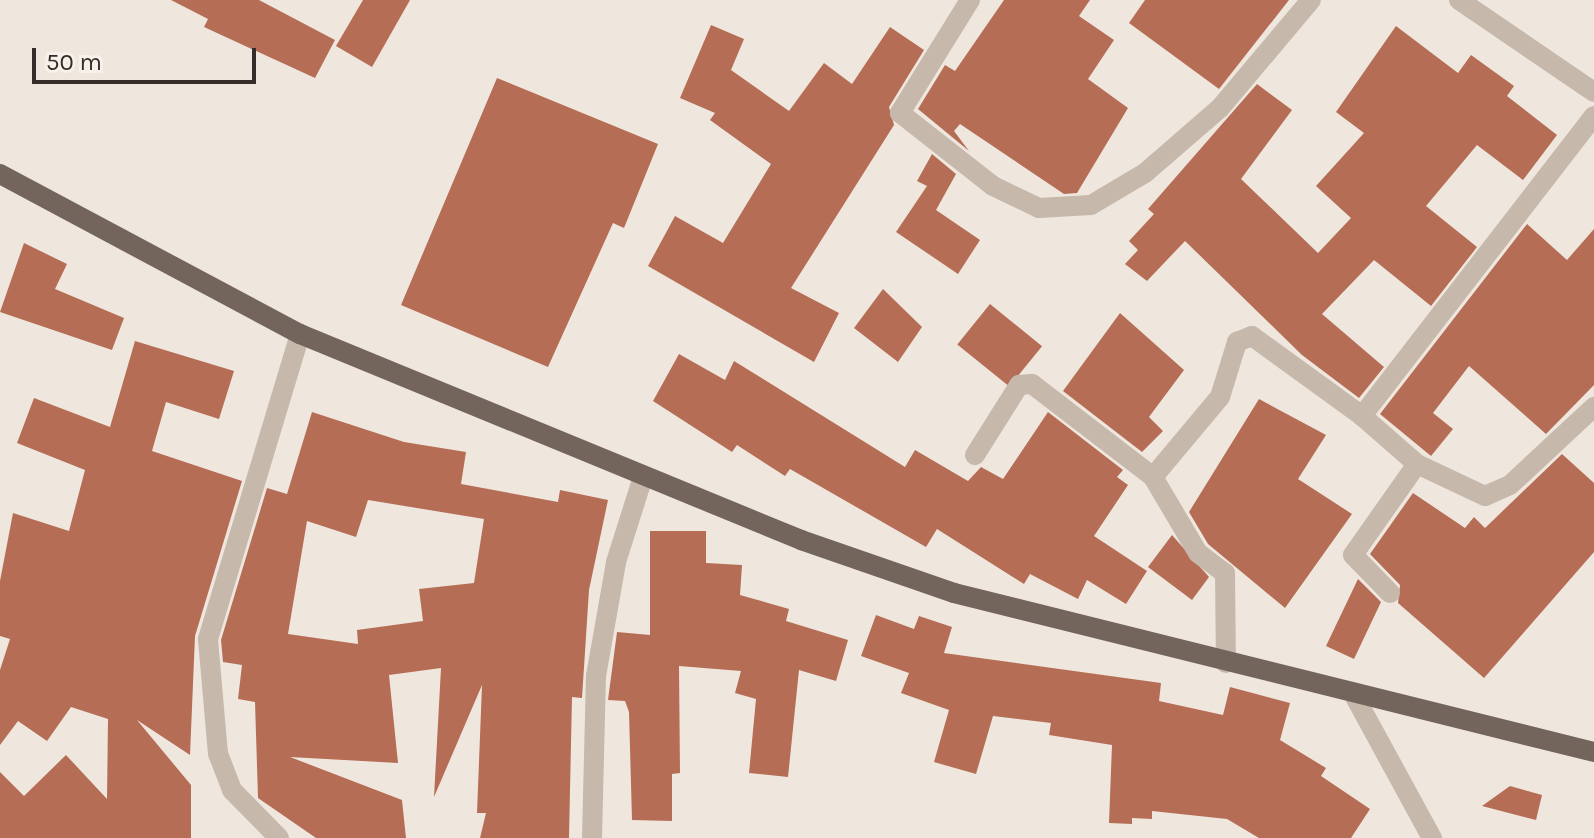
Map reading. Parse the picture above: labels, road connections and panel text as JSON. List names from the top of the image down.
{
  "scale_bar": "50 m"
}
